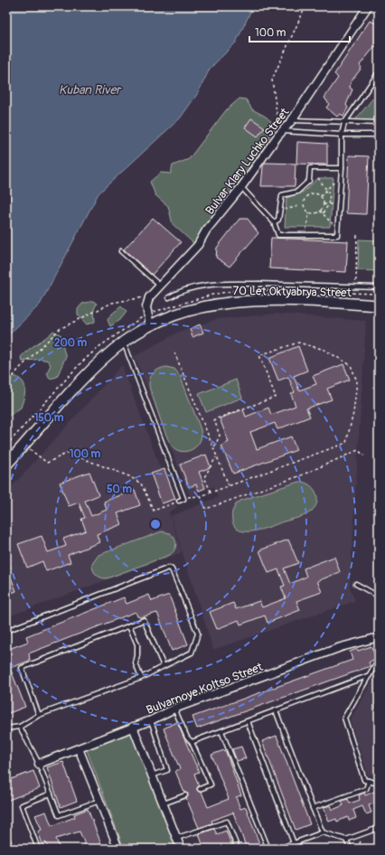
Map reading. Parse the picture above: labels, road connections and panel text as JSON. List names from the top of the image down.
{
  "streets": {
    "main road": ["70 Let Oktyabrya Street"],
    "street": ["Bulvar Klary Luchko Street", "Bulvarnoye Koltso Street"]
  },
  "water": ["Kuban River"],
  "scale_bar": "100 m",
  "rings": [
    "200 m",
    "150 m",
    "100 m",
    "50 m"
  ]
}
